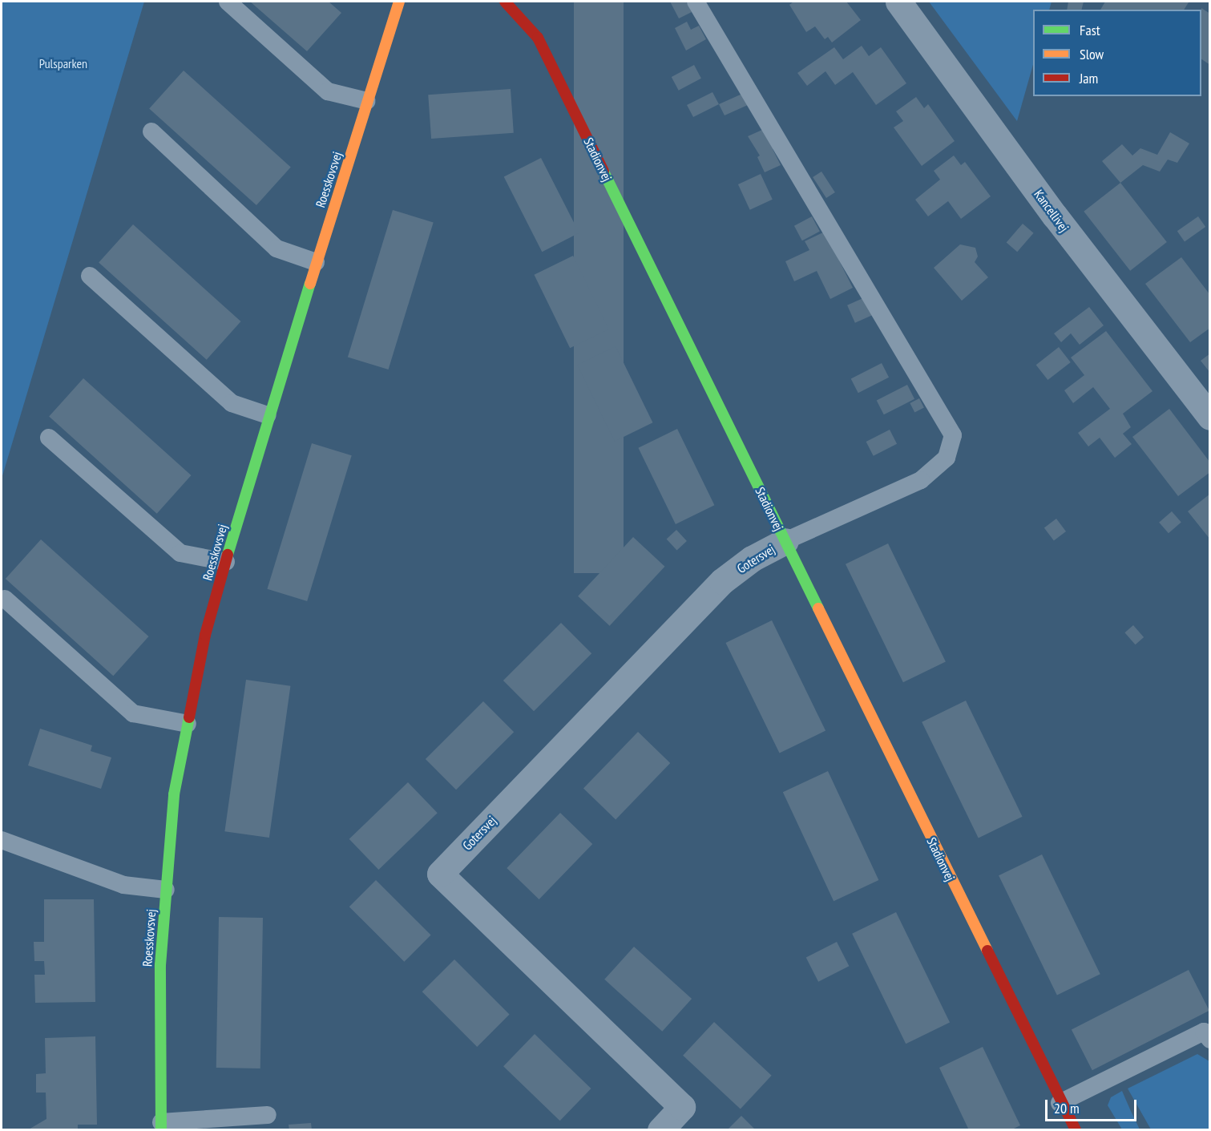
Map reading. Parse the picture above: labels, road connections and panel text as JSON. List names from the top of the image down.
{
  "streets": {
    "street": [
      "Stadionvej",
      "Roesskovsvej",
      "Kancellivej",
      "Gotersvej"
    ]
  },
  "crossings": [
    ["Stadionvej", "Gotersvej"]
  ],
  "parks": ["Pulsparken"],
  "legend": ["Fast", "Slow", "Jam"],
  "scale_bar": "20 m"
}
